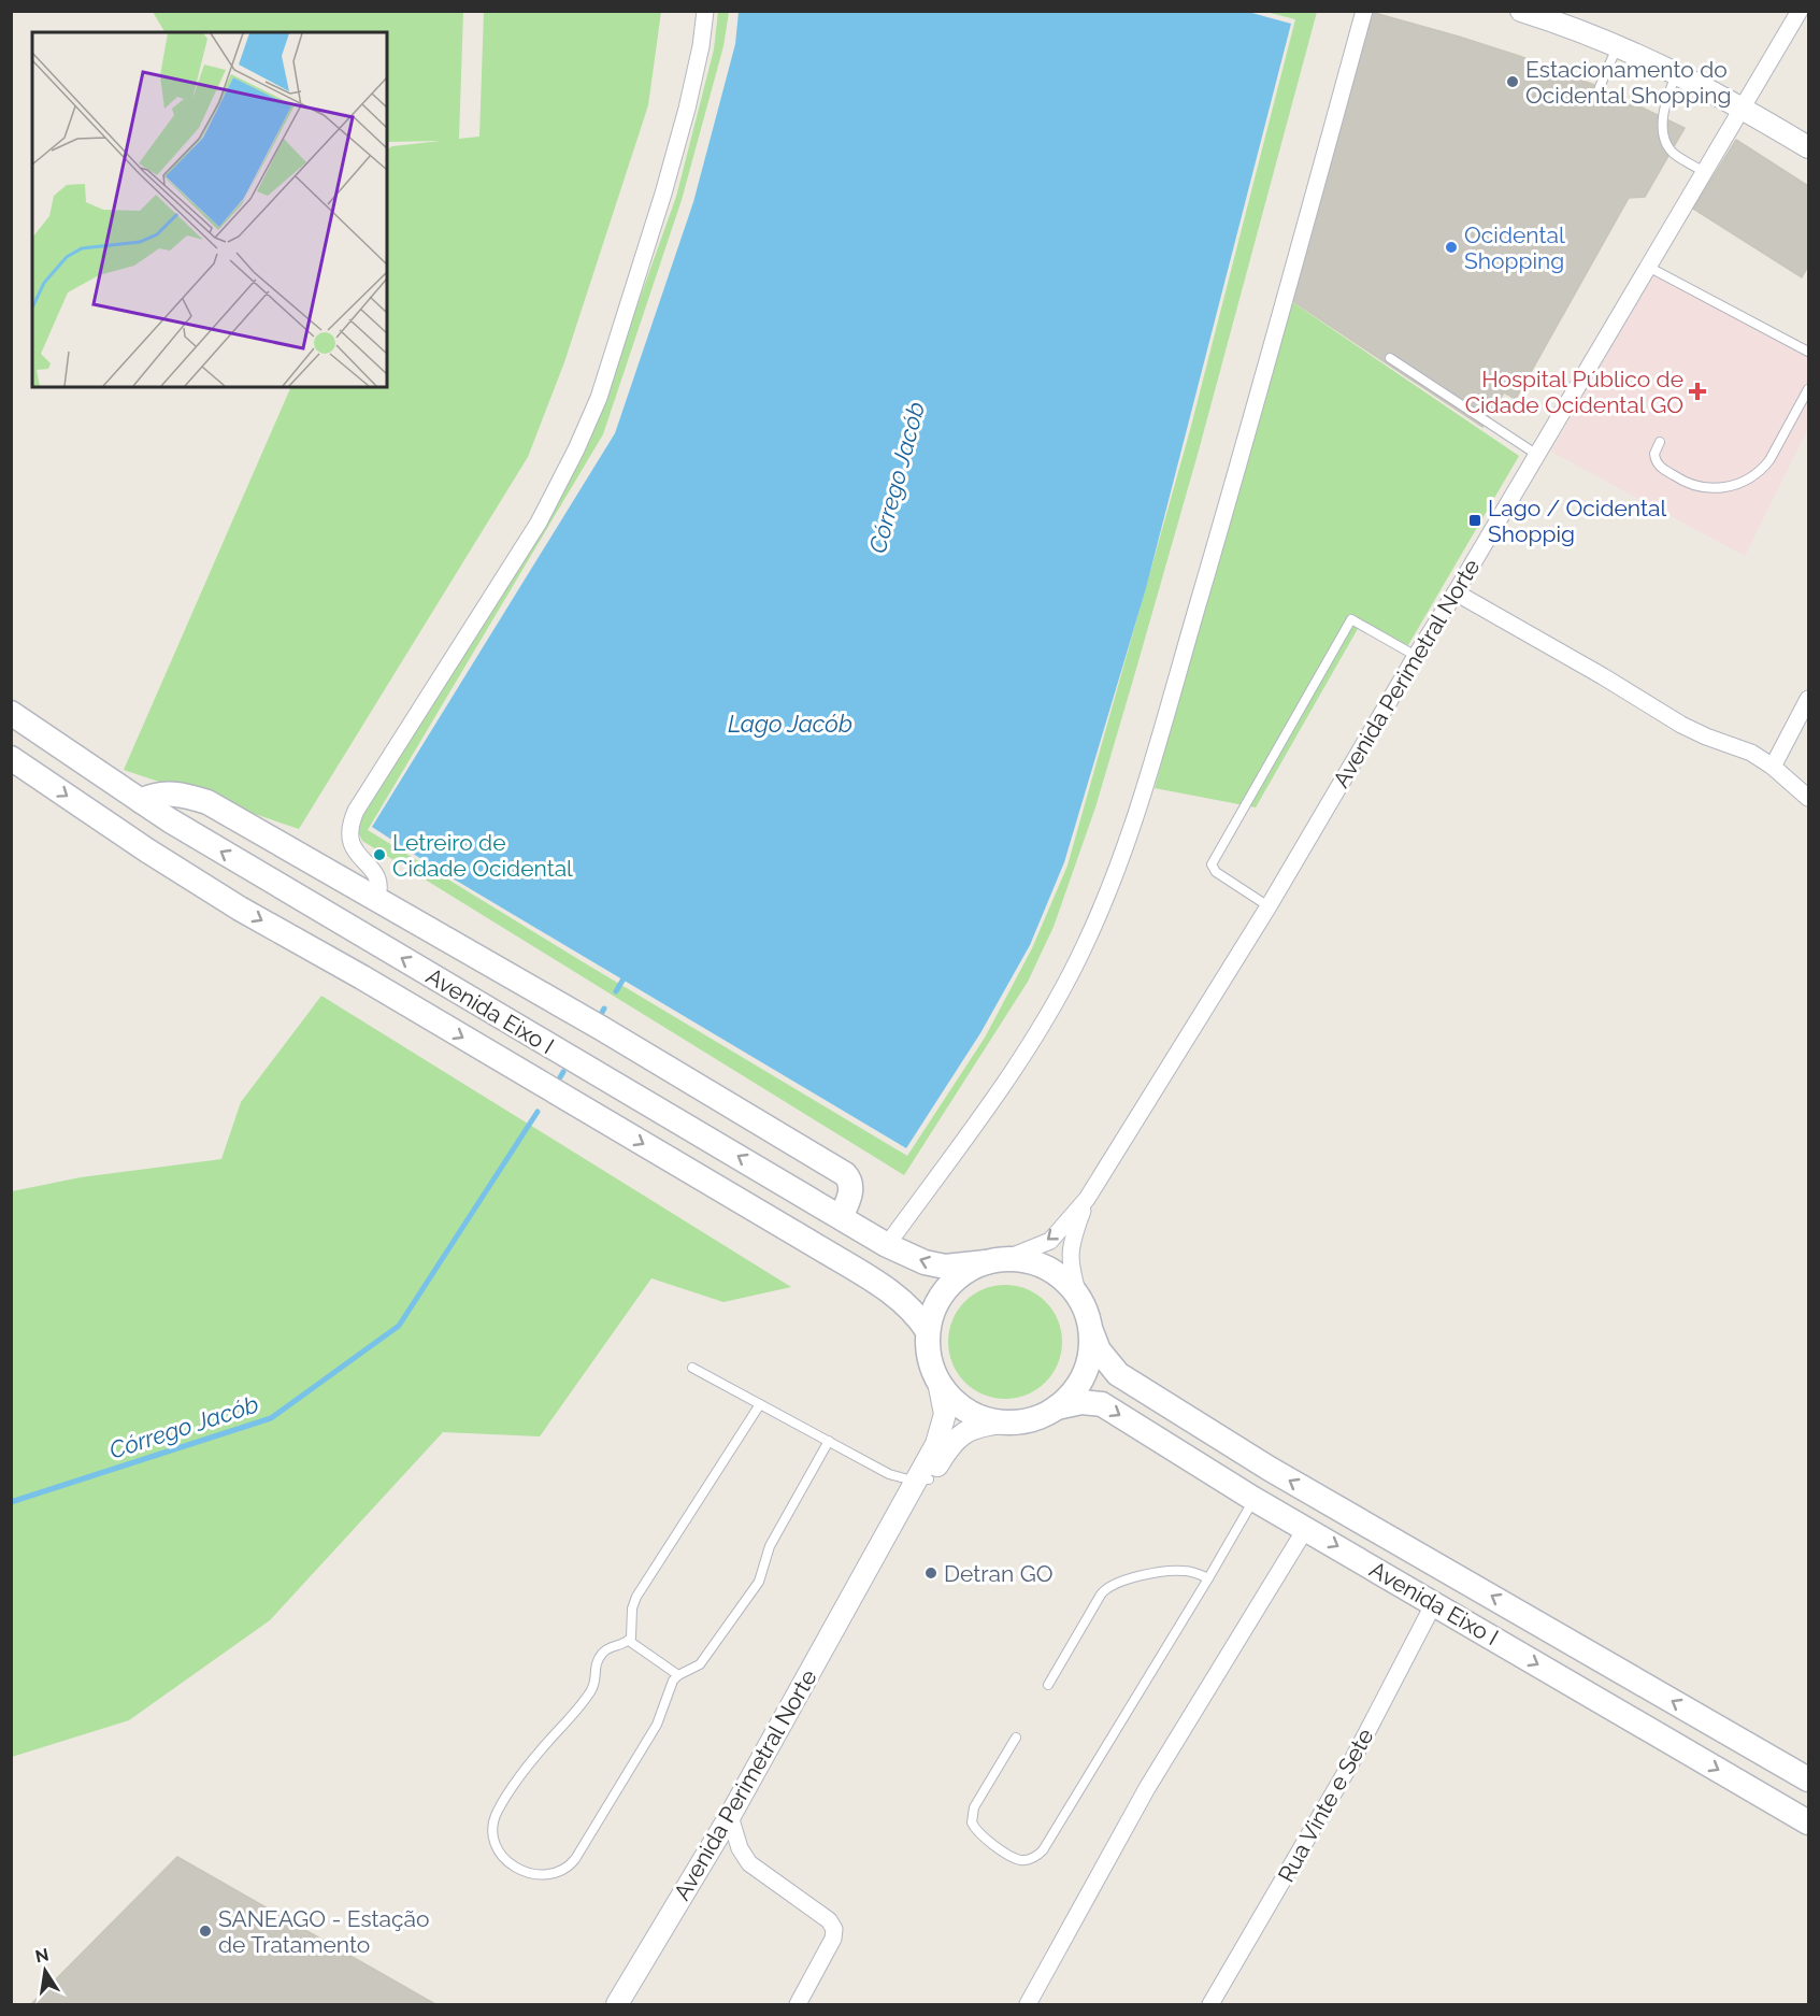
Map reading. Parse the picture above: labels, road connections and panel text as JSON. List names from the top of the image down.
{
  "streets": {
    "main road": ["Avenida Eixo I"],
    "street": ["Avenida Perimetral Norte", "Rua Vinte e Sete"]
  },
  "crossings": [
    ["Avenida Perimetral Norte", "Avenida Eixo I"],
    ["Avenida Eixo I", "Rua Vinte e Sete"]
  ],
  "water": ["Córrego Jacób", "Lago Jacób"],
  "places": {
    "other": [
      "Estacionamento do Ocidental Shopping",
      "Ocidental Shopping",
      "Letreiro de Cidade Ocidental",
      "Detran GO",
      "SANEAGO - Estação de Tratamento"
    ],
    "health": ["Hospital Público de Cidade Ocidental GO"],
    "transit": ["Lago / Ocidental Shoppig"]
  },
  "north": "top"
}
